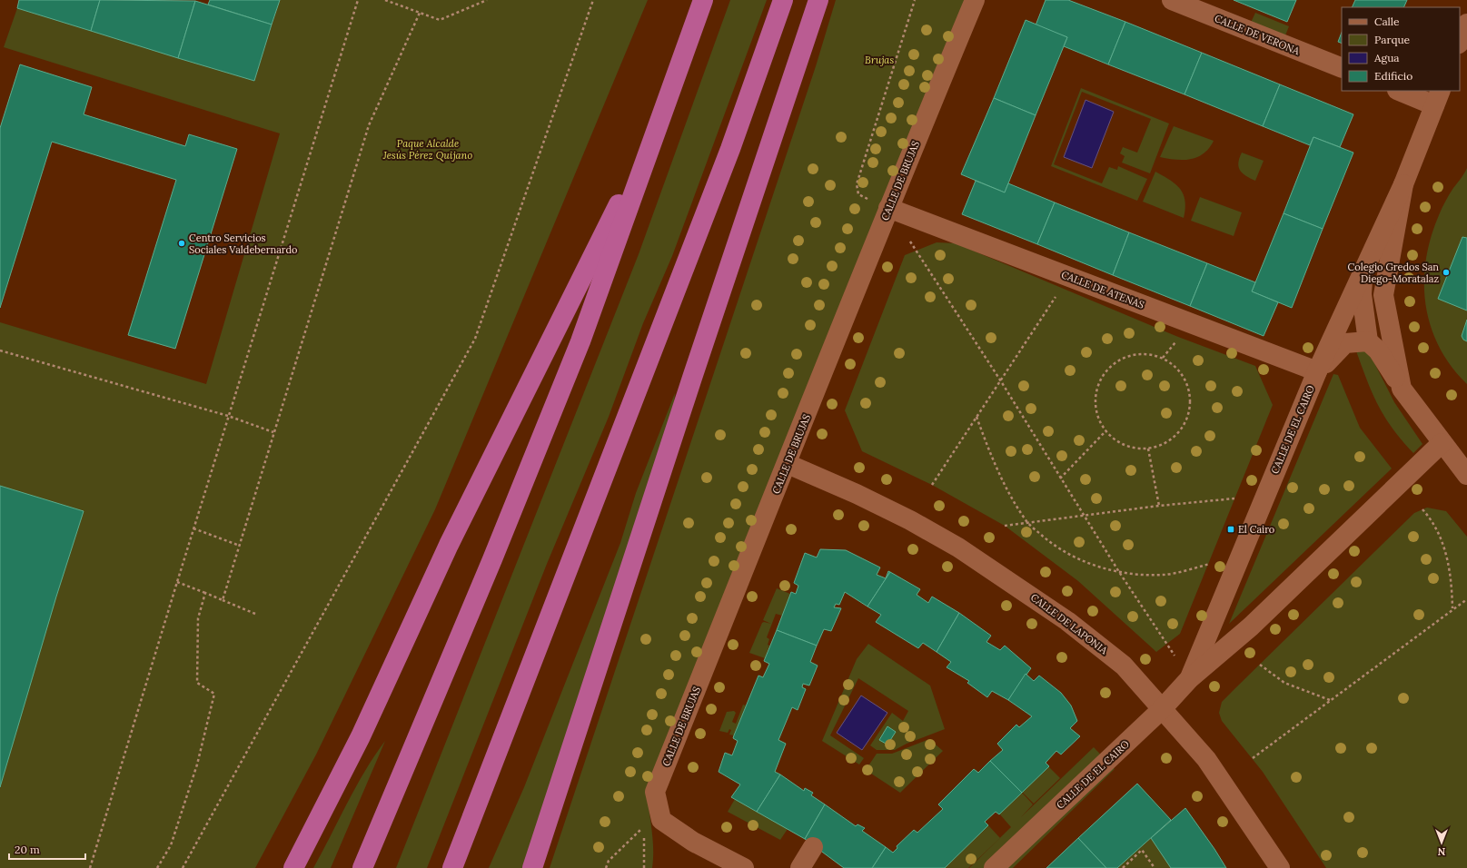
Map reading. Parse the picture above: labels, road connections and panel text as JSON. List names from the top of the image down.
{
  "streets": {
    "street": [
      "CALLE DE VERONA",
      "CALLE DE BRUJAS",
      "CALLE DE ATENAS",
      "CALLE DE EL CAIRO",
      "CALLE DE LAPONIA"
    ]
  },
  "crossings": [
    ["CALLE DE BRUJAS", "CALLE DE ATENAS"],
    ["CALLE DE BRUJAS", "CALLE DE LAPONIA"],
    ["CALLE DE ATENAS", "CALLE DE EL CAIRO"],
    ["CALLE DE EL CAIRO", "CALLE DE LAPONIA"]
  ],
  "parks": ["Brujas", "Paque Alcalde Jesús Pérez Quijano"],
  "places": {
    "other": ["Centro Servicios Sociales Valdebernardo", "Colegio Gredos San Diego-Moratalaz"],
    "transit": ["El Cairo"]
  },
  "legend": [
    "Calle",
    "Parque",
    "Agua",
    "Edificio"
  ],
  "scale_bar": "20 m",
  "north": "bottom"
}
